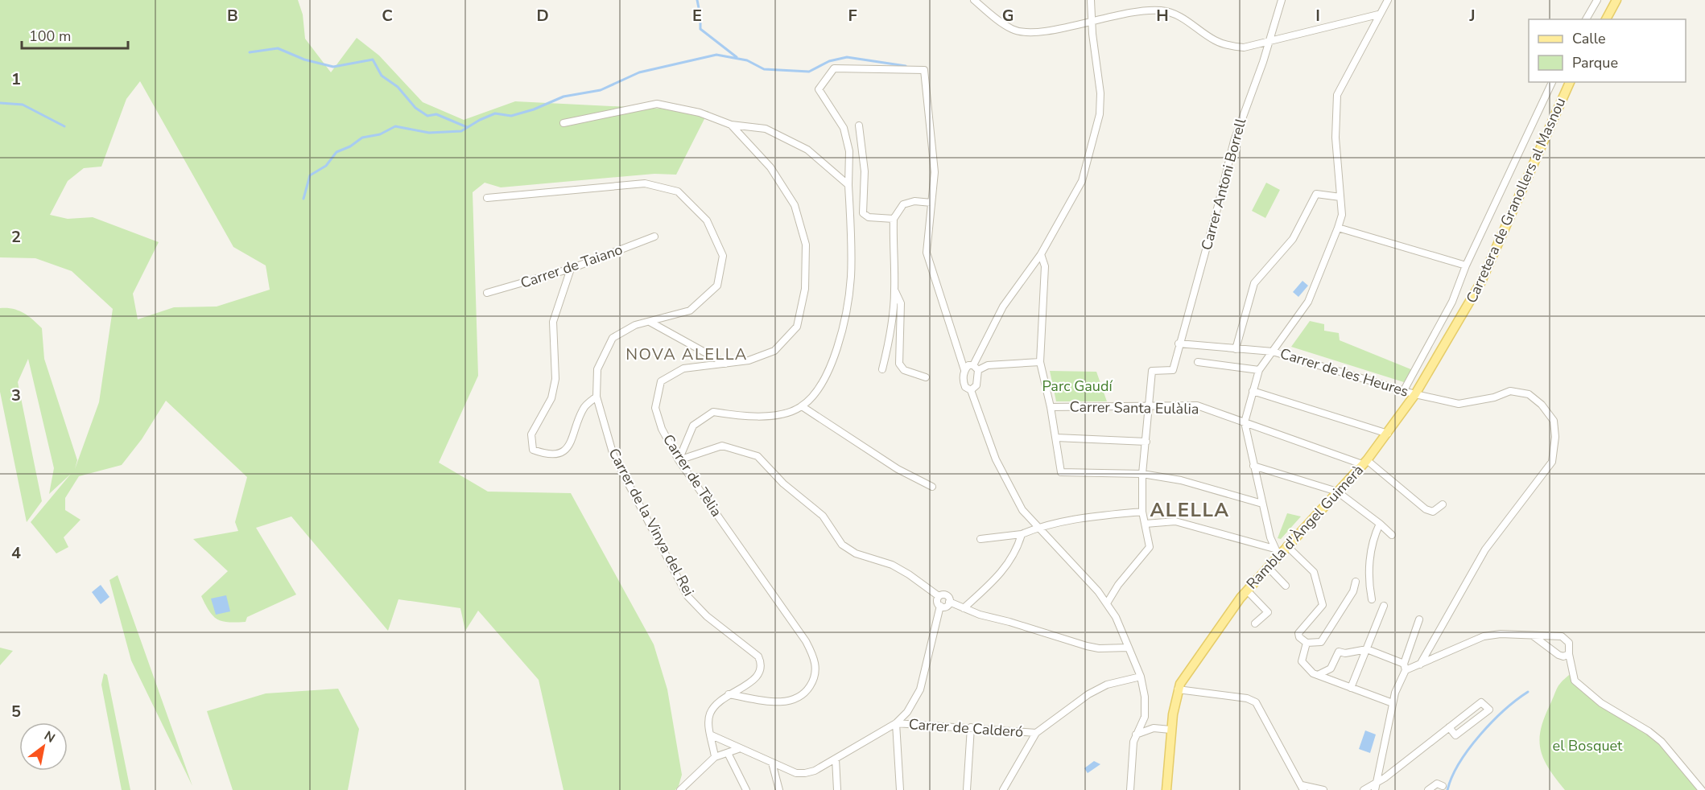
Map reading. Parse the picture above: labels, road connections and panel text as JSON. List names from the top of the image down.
{
  "streets": {
    "main road": ["Carretera de Granollers al Masnou", "Rambla d'Àngel Guimerà"],
    "street": [
      "Carrer Antoni Borrell",
      "Carrer de Taiano",
      "Carrer de les Heures",
      "Carrer Santa Eulàlia",
      "Carrer de Tèlia",
      "Carrer de la Vinya del Rei",
      "Carrer de Calderó"
    ]
  },
  "crossings": [
    ["Carrer Antoni Borrell", "Carrer de les Heures"],
    ["Carrer Antoni Borrell", "Carrer Santa Eulàlia"],
    ["Carretera de Granollers al Masnou", "Carrer de les Heures"],
    ["Carretera de Granollers al Masnou", "Rambla d'Àngel Guimerà"],
    ["Carrer de les Heures", "Rambla d'Àngel Guimerà"],
    ["Carrer Santa Eulàlia", "Rambla d'Àngel Guimerà"],
    ["Carrer de Tèlia", "Carrer de la Vinya del Rei"]
  ],
  "districts": ["NOVA ALELLA", "ALELLA"],
  "parks": ["Parc Gaudí", "el Bosquet"],
  "legend": ["Calle", "Parque"],
  "scale_bar": "100 m",
  "north": "top right",
  "grid": {
    "columns": [
      "B",
      "C",
      "D",
      "E",
      "F",
      "G",
      "H",
      "I",
      "J"
    ],
    "rows": [
      "1",
      "2",
      "3",
      "4",
      "5"
    ]
  }
}
